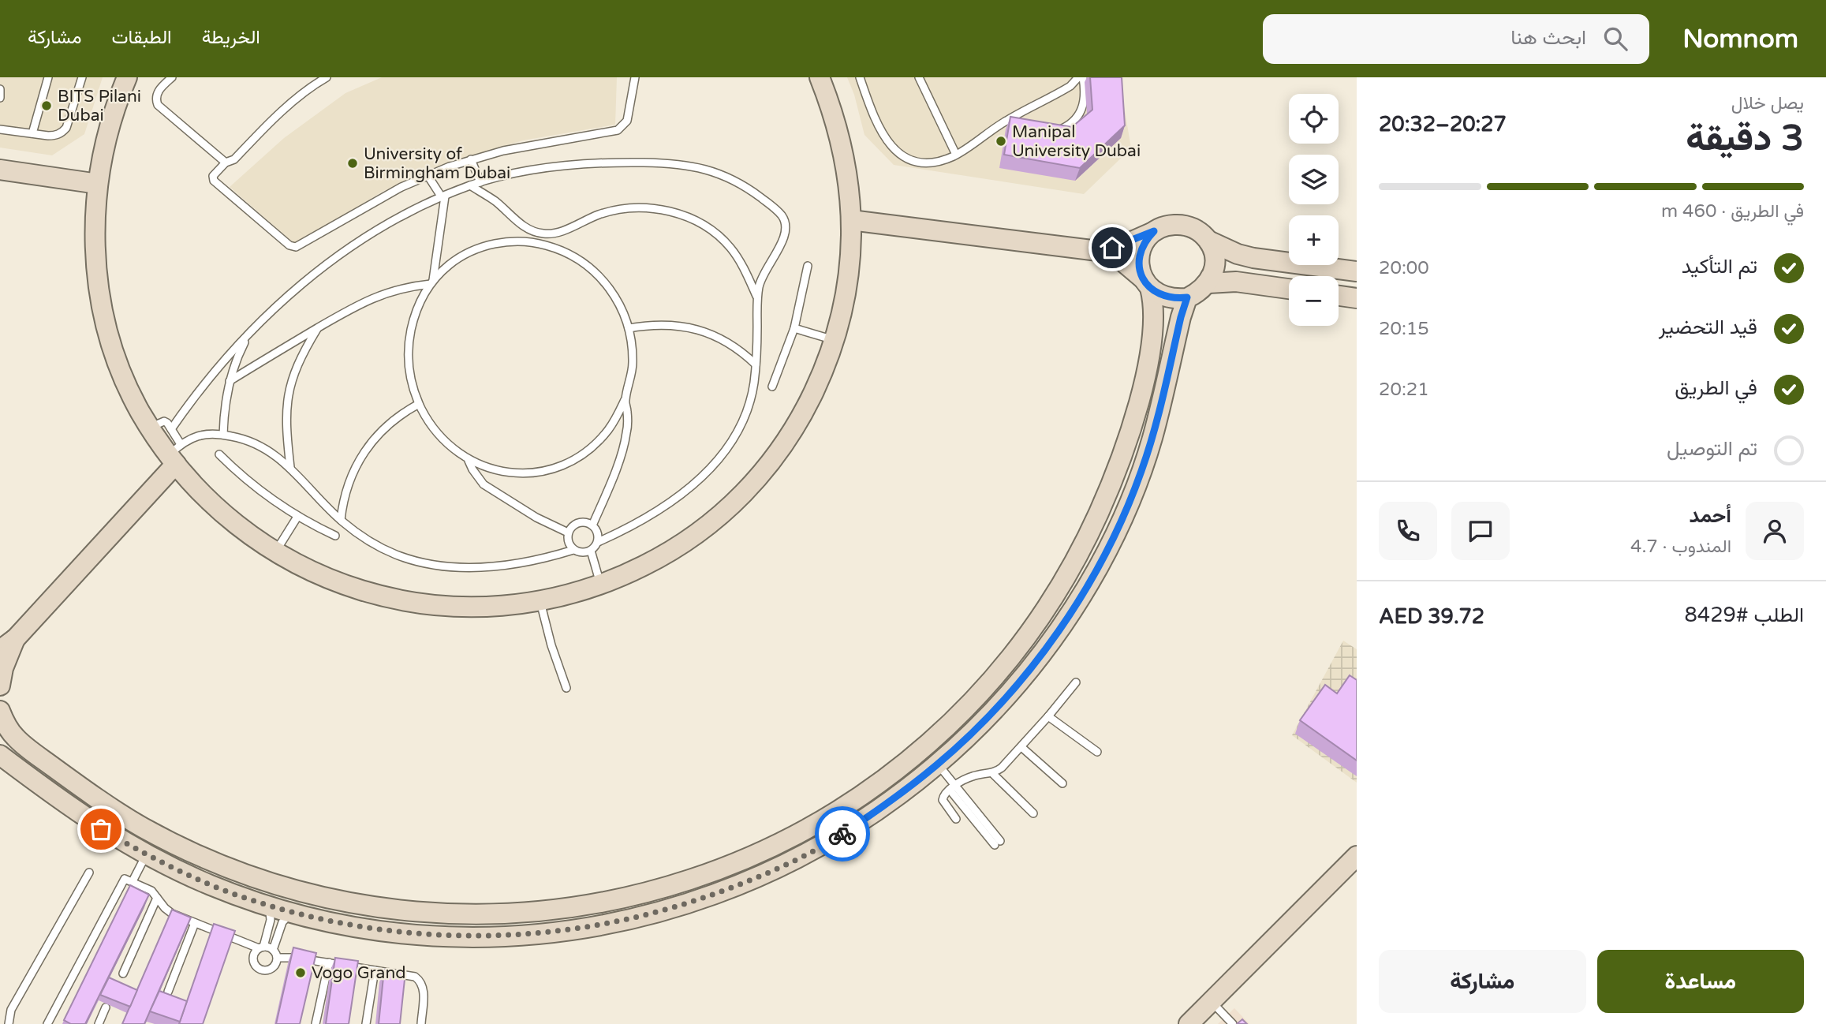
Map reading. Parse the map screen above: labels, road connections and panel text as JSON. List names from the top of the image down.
{
  "places": [
    "BITS Pilani Dubai",
    "Manipal University Dubai",
    "University of Birmingham Dubai",
    "Vogo Grand"
  ],
  "page": {
    "header": "Nomnom",
    "search": "ابحث هنا",
    "nav": ["الخريطة", "الطبقات", "مشاركة"],
    "heading": ["3 دقيقة", "يصل خلال", "20:27–20:32"],
    "panel": [
      "أحمد",
      "المندوب · 4.7",
      "الطلب #8429",
      "AED 39.72"
    ],
    "map_buttons": ["+", "−"],
    "bar": "في الطريق · 460 m",
    "list": [
      ["تم التأكيد", "20:00"],
      ["قيد التحضير", "20:15"],
      ["في الطريق", "20:21"],
      "تم التوصيل"
    ],
    "buttons": ["مساعدة", "مشاركة"]
  }
}
